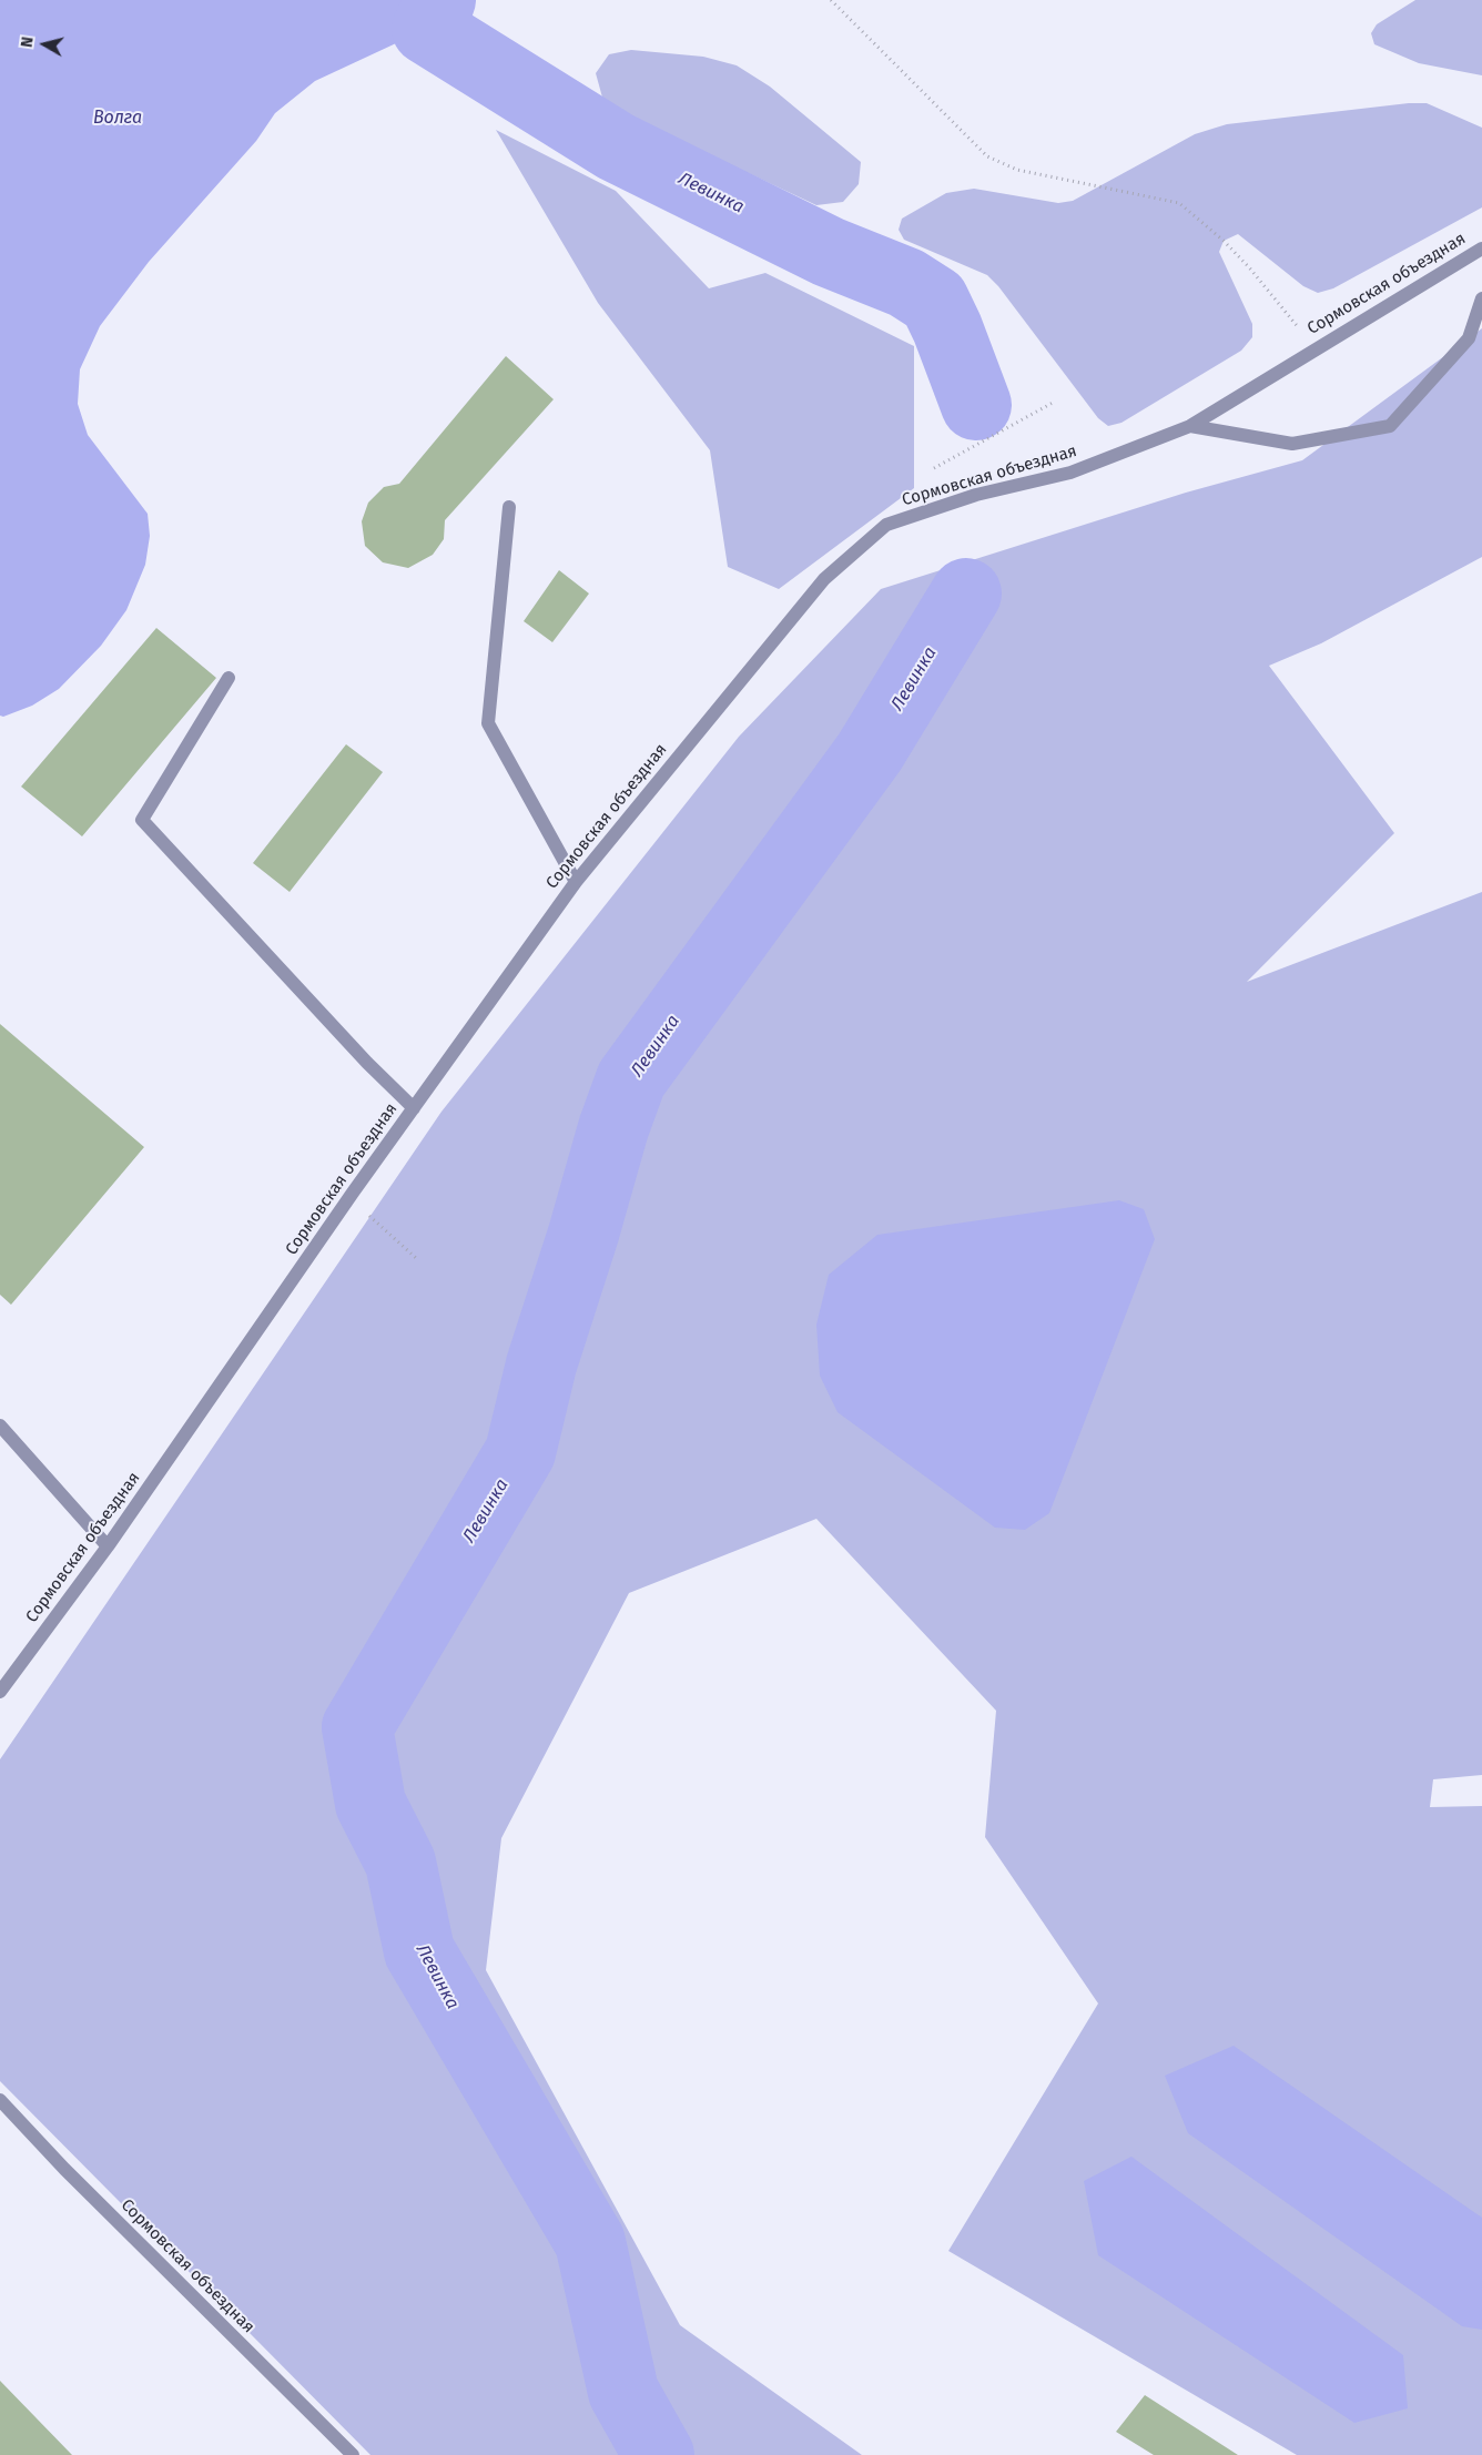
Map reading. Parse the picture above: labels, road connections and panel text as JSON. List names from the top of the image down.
{
  "streets": {
    "street": ["Сормовская объездная"]
  },
  "water": ["Волга", "Левинка"],
  "north": "left"
}
